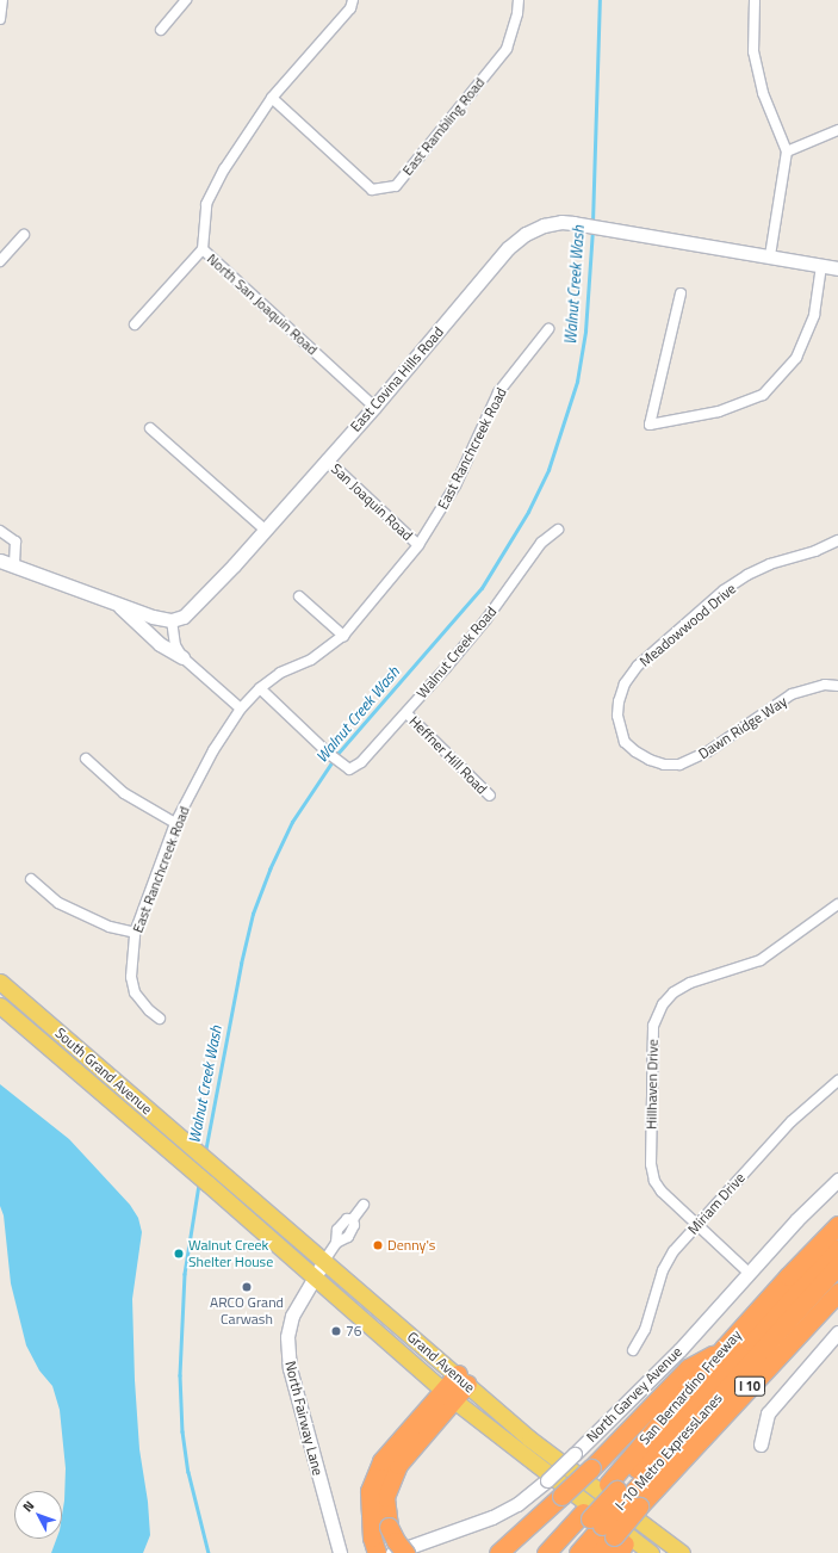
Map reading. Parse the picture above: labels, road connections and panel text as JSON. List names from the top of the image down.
{
  "streets": {
    "highway": ["I 10", "San Bernardino Freeway", "I-10 Metro ExpressLanes"],
    "main road": ["South Grand Avenue", "Grand Avenue"],
    "street": [
      "East Rambling Road",
      "North San Joaquin Road",
      "East Covina Hills Road",
      "East Ranchcreek Road",
      "San Joaquin Road",
      "Meadowwood Drive",
      "Walnut Creek Road",
      "Dawn Ridge Way",
      "Heffner Hill Road",
      "Hillhaven Drive",
      "Miriam Drive",
      "North Garvey Avenue",
      "North Fairway Lane"
    ]
  },
  "crossings": [
    ["East Rambling Road", "North San Joaquin Road"],
    ["North San Joaquin Road", "East Covina Hills Road"],
    ["East Covina Hills Road", "San Joaquin Road"],
    ["East Ranchcreek Road", "San Joaquin Road"],
    ["East Ranchcreek Road", "Walnut Creek Road"],
    ["Meadowwood Drive", "Dawn Ridge Way"],
    ["Walnut Creek Road", "Heffner Hill Road"],
    ["South Grand Avenue", "Grand Avenue"],
    ["Hillhaven Drive", "Miriam Drive"],
    ["Hillhaven Drive", "North Garvey Avenue"],
    ["Grand Avenue", "North Fairway Lane"],
    ["I 10", "San Bernardino Freeway"],
    ["I 10", "I-10 Metro ExpressLanes"],
    ["San Bernardino Freeway", "I-10 Metro ExpressLanes"]
  ],
  "water": ["Walnut Creek Wash"],
  "places": [
    "Denny's",
    "Walnut Creek Shelter House",
    "ARCO Grand Carwash",
    "76"
  ],
  "north": "top left"
}
